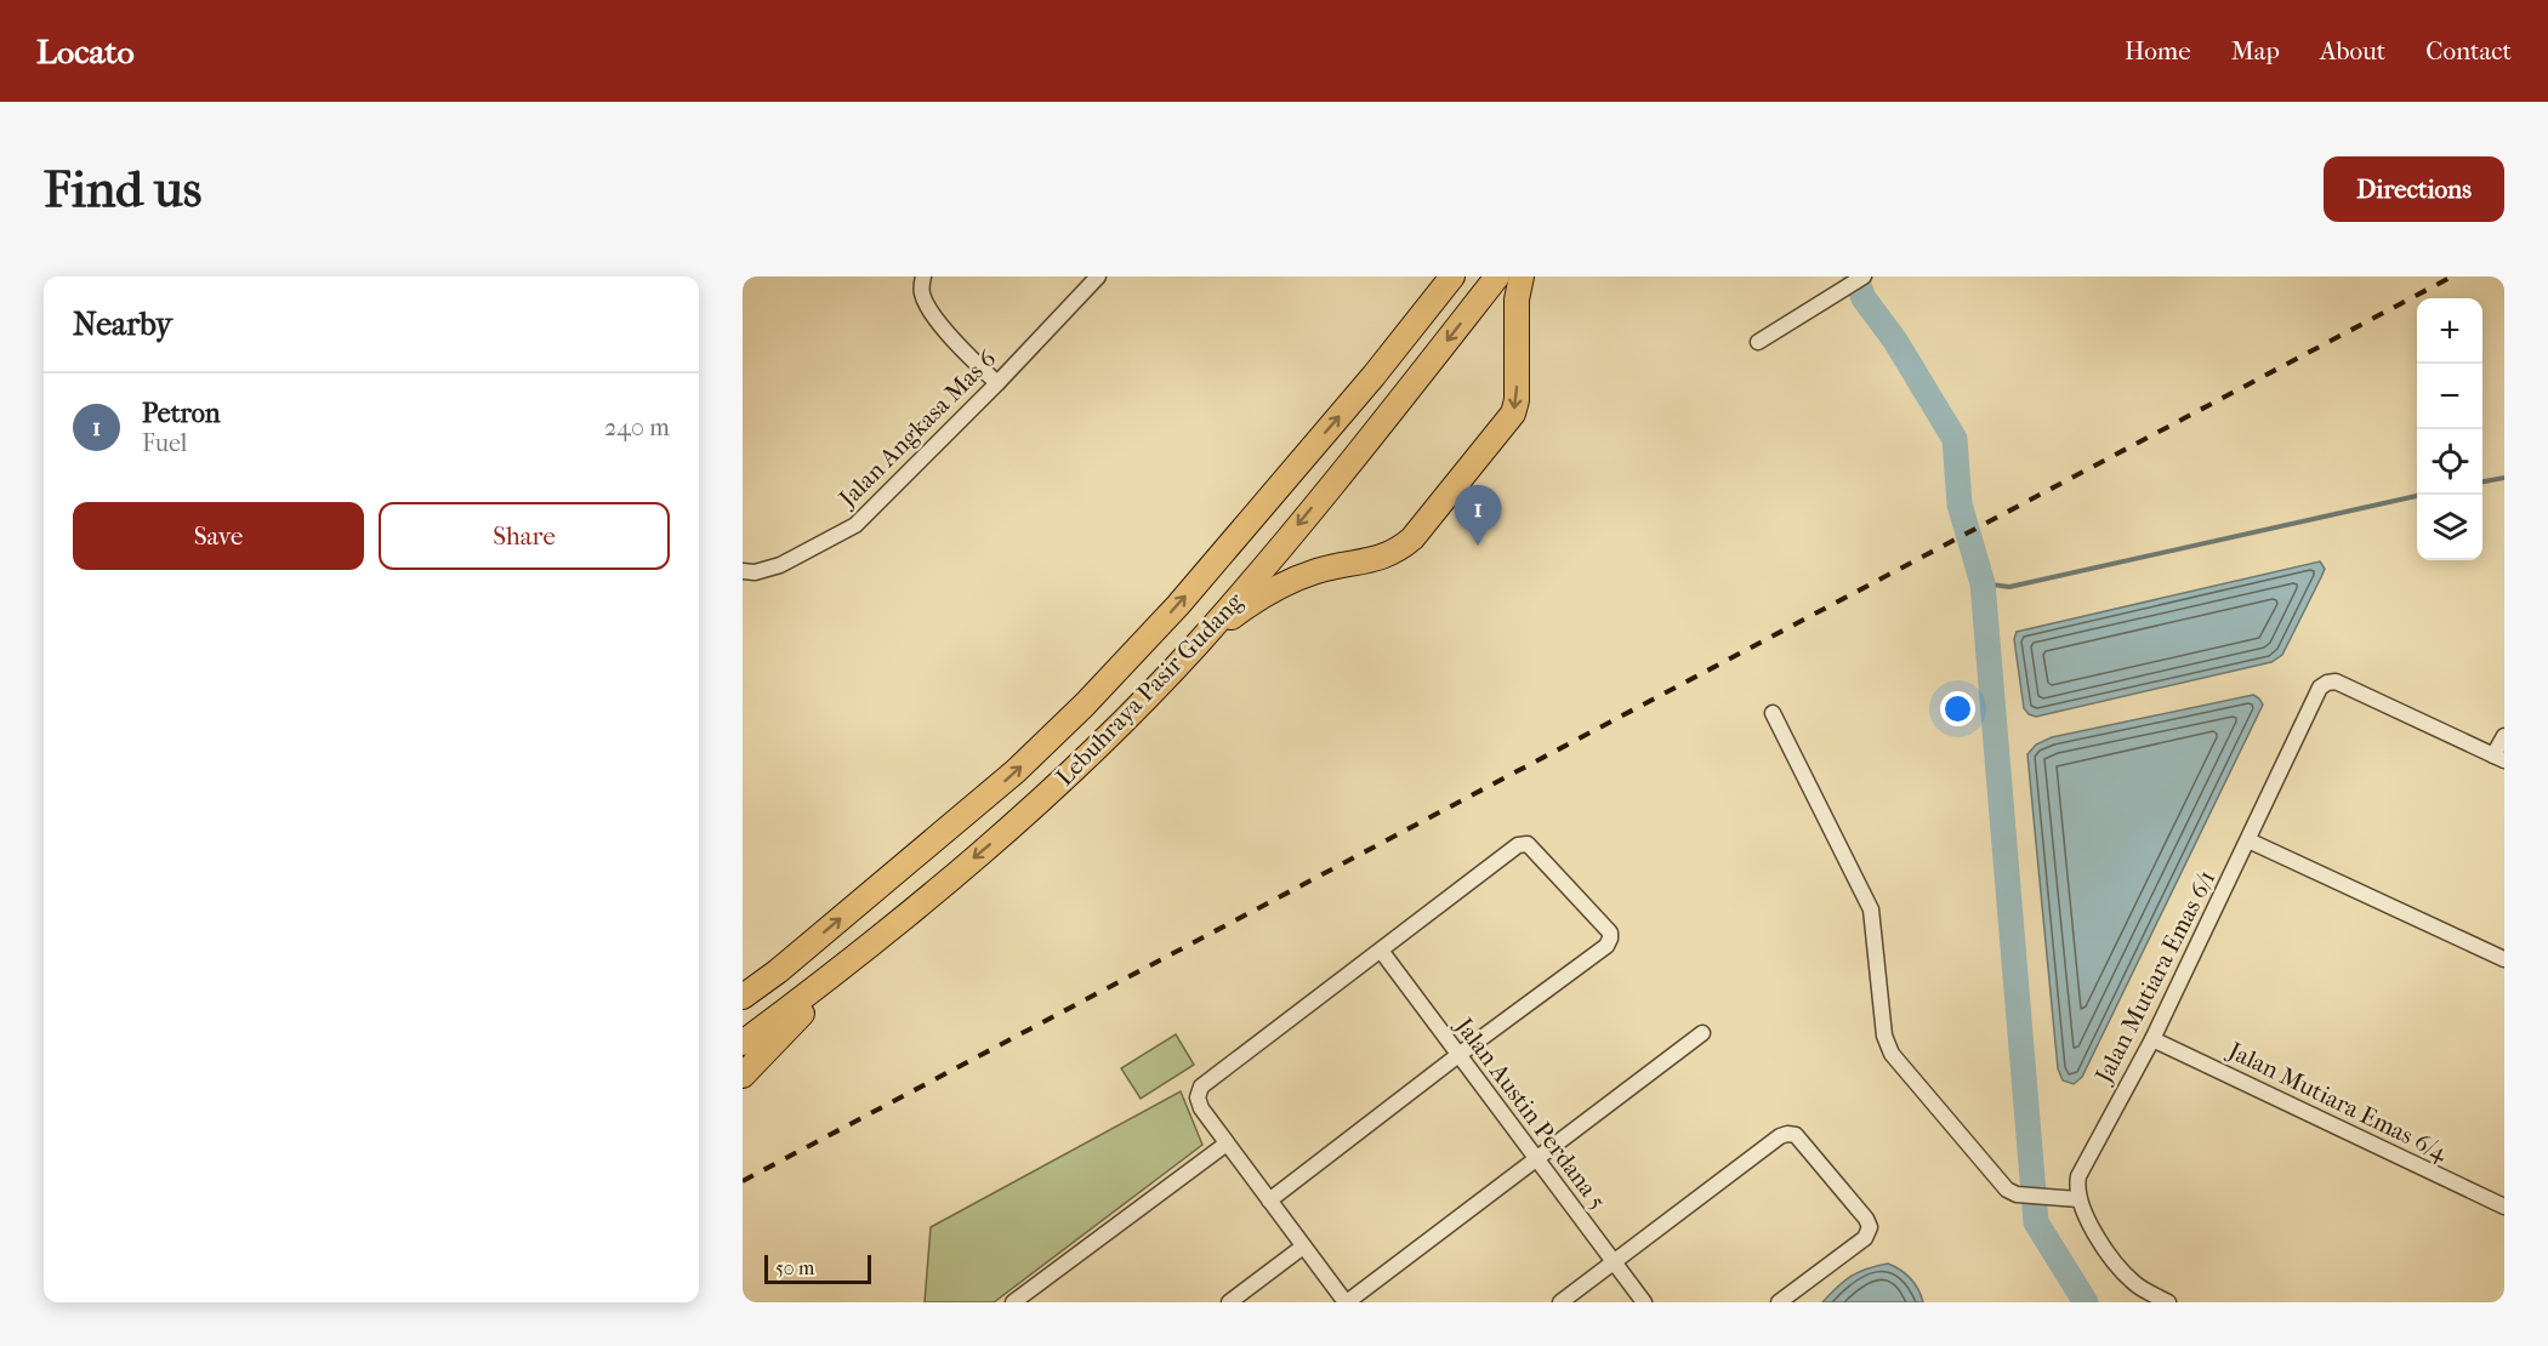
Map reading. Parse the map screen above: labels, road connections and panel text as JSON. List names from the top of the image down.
{
  "streets": {
    "highway": ["Lebuhraya Pasir Gudang"],
    "street": [
      "Jalan Angkasa Mas 6",
      "Jalan Mutiara Emas 6/1",
      "Jalan Mutiara Emas 6/4",
      "Jalan Austin Perdana 5"
    ]
  },
  "crossings": [
    ["Jalan Mutiara Emas 6/1", "Jalan Mutiara Emas 6/4"]
  ],
  "scale_bar": "50 m",
  "page": {
    "header": "Locato",
    "nav": [
      "Home",
      "Map",
      "About",
      "Contact"
    ],
    "buttons": [
      "Directions",
      ["Save", "Share"]
    ],
    "title": "Find us",
    "heading": "Nearby",
    "map_buttons": ["+", "−"],
    "list": [
      {
        "mark": "1",
        "name": "Petron",
        "note": "Fuel",
        "value": "240 m"
      }
    ],
    "pins": "1",
    "scale": "50 m"
  }
}
